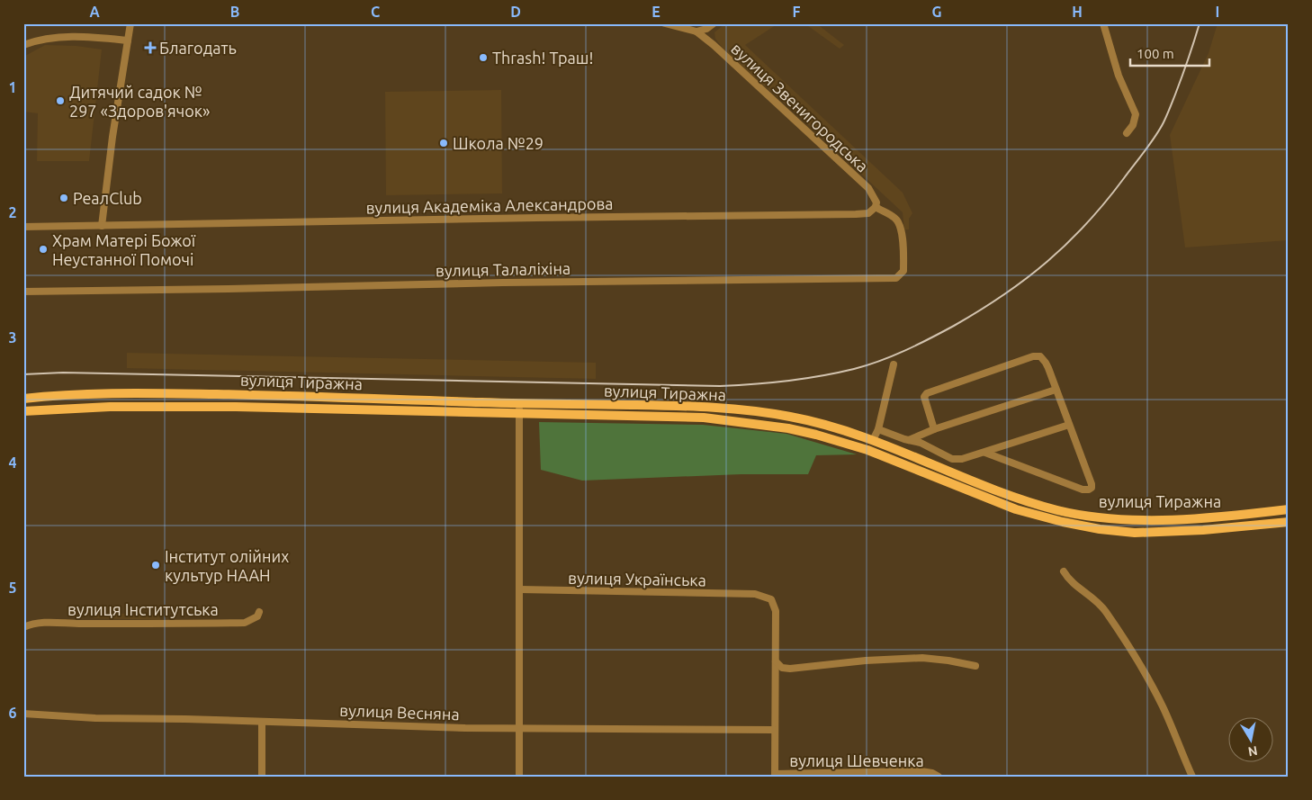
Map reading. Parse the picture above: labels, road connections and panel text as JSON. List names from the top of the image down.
{
  "streets": {
    "main road": ["вулиця Тиражна"],
    "street": [
      "вулиця Звенигородська",
      "вулиця Академіка Александрова",
      "вулиця Талаліхіна",
      "вулиця Українська",
      "вулиця Інститутська",
      "вулиця Весняна",
      "вулиця Шевченка"
    ]
  },
  "crossings": [
    ["вулиця Звенигородська", "вулиця Академіка Александрова"],
    ["вулиця Звенигородська", "вулиця Талаліхіна"],
    ["вулиця Академіка Александрова", "вулиця Талаліхіна"]
  ],
  "places": {
    "health": ["Благодать"],
    "other": [
      "Thrash! Траш!",
      "Дитячий садок № 297 «Здоров'ячок»",
      "Школа №29",
      "РеалClub",
      "Храм Матері Божої Неустанної Помочі",
      "Інститут олійних культур НААН"
    ]
  },
  "scale_bar": "100 m",
  "north": "bottom",
  "grid": {
    "columns": [
      "A",
      "B",
      "C",
      "D",
      "E",
      "F",
      "G",
      "H",
      "I"
    ],
    "rows": [
      "1",
      "2",
      "3",
      "4",
      "5",
      "6"
    ]
  }
}
